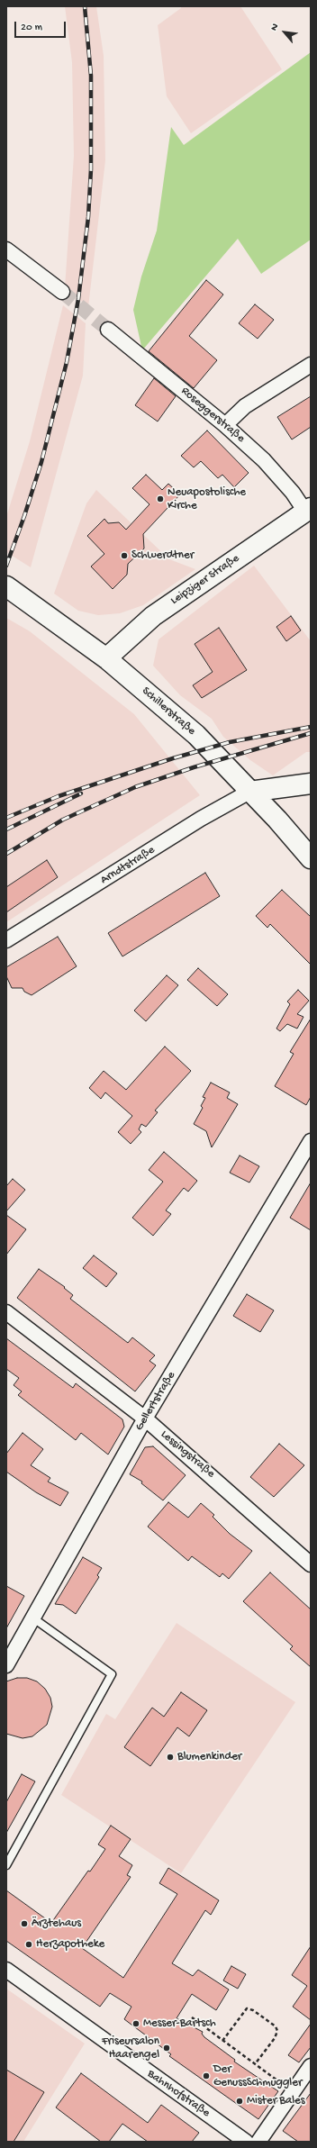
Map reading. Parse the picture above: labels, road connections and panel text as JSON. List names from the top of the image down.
{
  "streets": {
    "main road": ["Leipziger Straße", "Schillerstraße"],
    "street": [
      "Roseggerstraße",
      "Arndtstraße",
      "Gellertstraße",
      "Lessingstraße",
      "Bahnhofstraße"
    ]
  },
  "crossings": [
    ["Roseggerstraße", "Leipziger Straße"],
    ["Leipziger Straße", "Schillerstraße"],
    ["Schillerstraße", "Arndtstraße"],
    ["Gellertstraße", "Lessingstraße"]
  ],
  "places": [
    "Neuapostolische Kirche",
    "Schwerdtner",
    "Blumenkinder",
    "Ärztehaus",
    "Herzapotheke",
    "Messer-Bartsch",
    "Friseursalon Haarengel",
    "Der GenussSchmuggler",
    "Mister Bales"
  ],
  "scale_bar": "20 m",
  "north": "top left"
}
